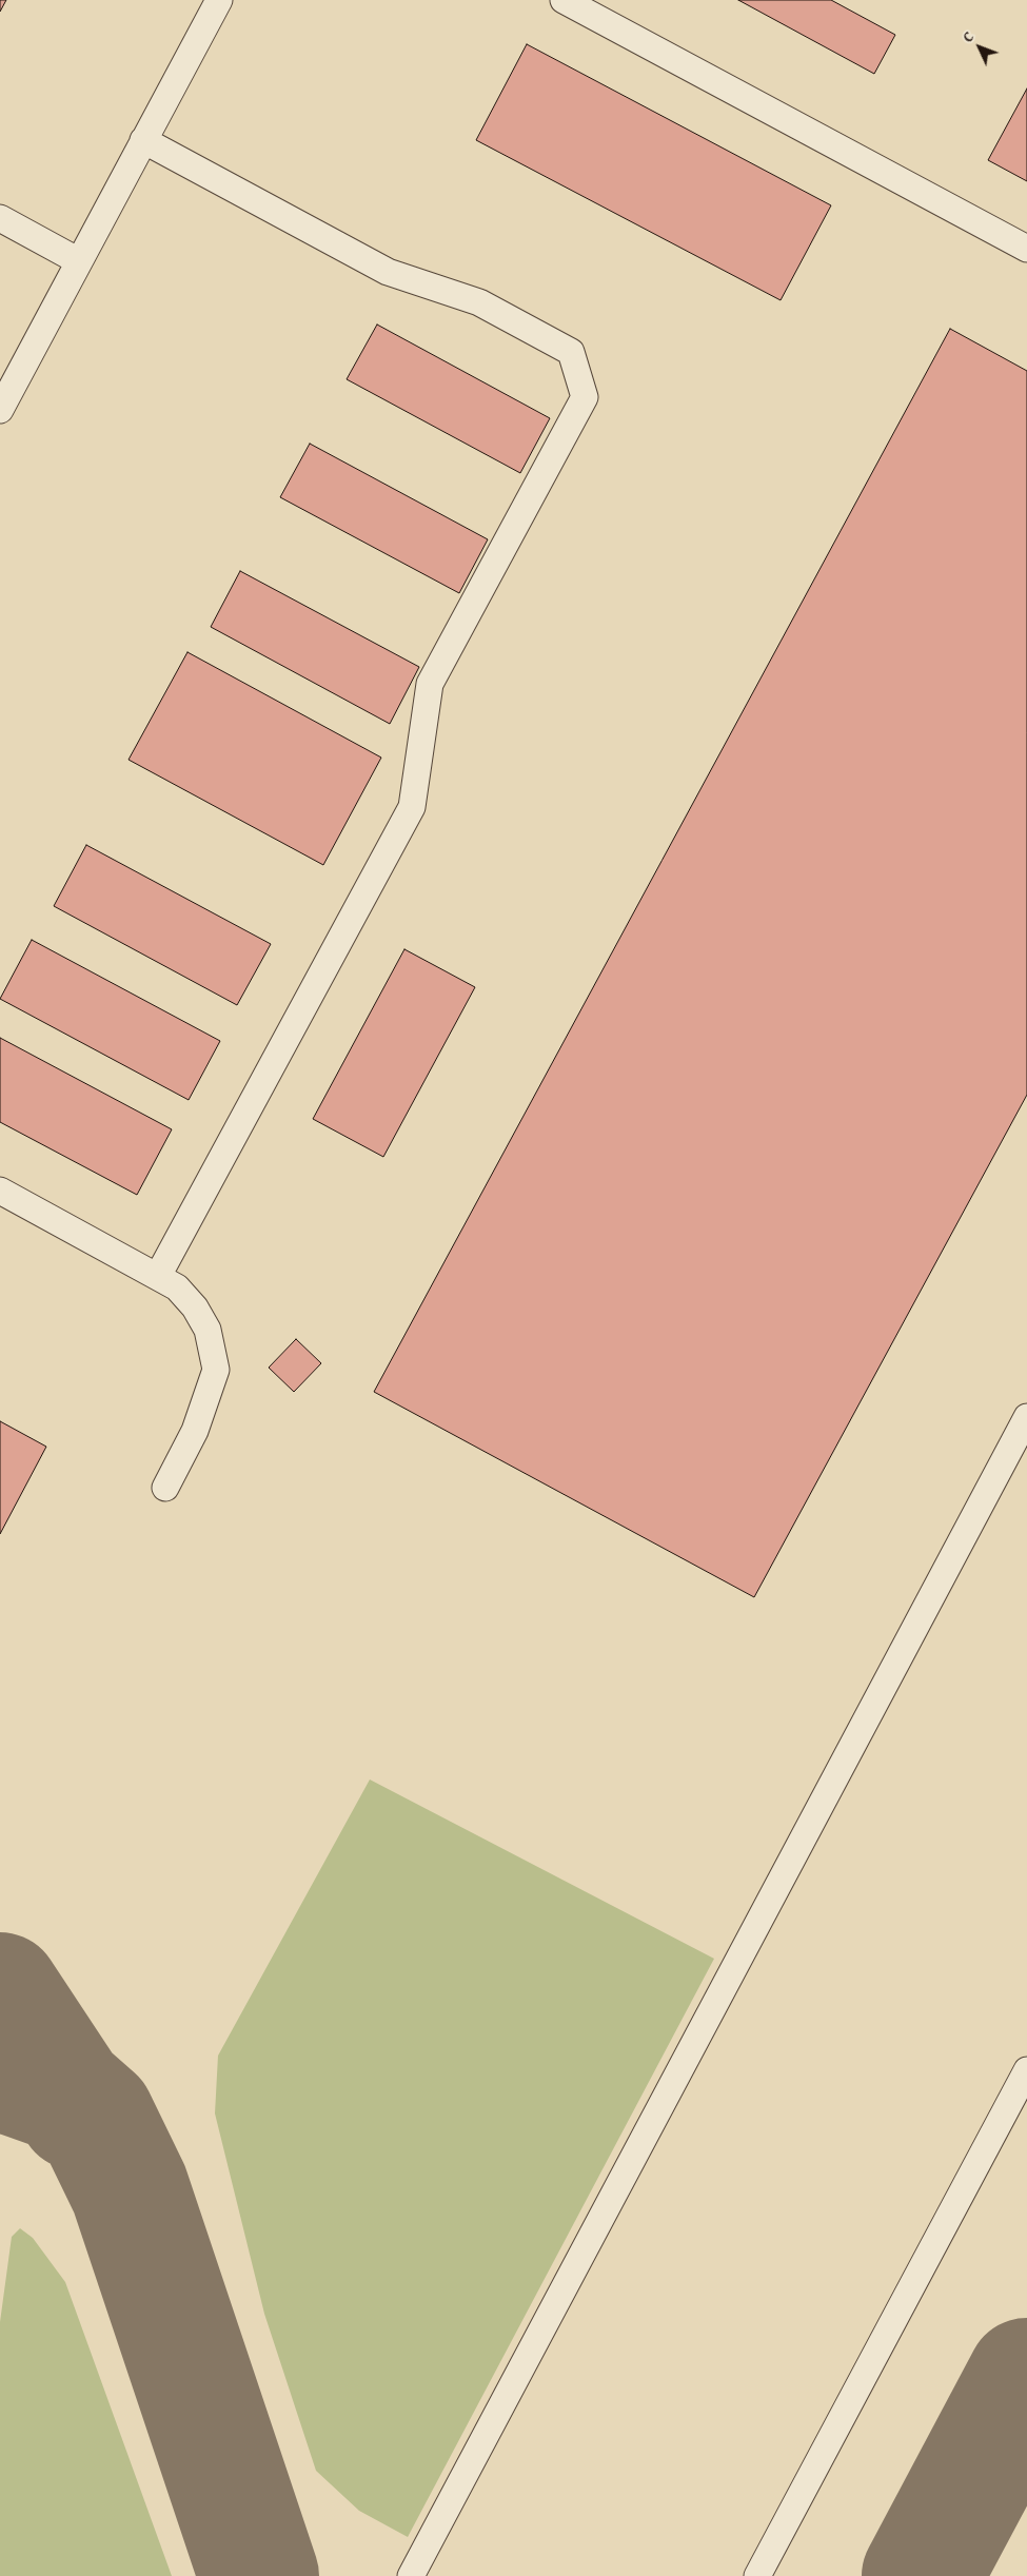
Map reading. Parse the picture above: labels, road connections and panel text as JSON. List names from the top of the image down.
{
  "north": "top left"
}
